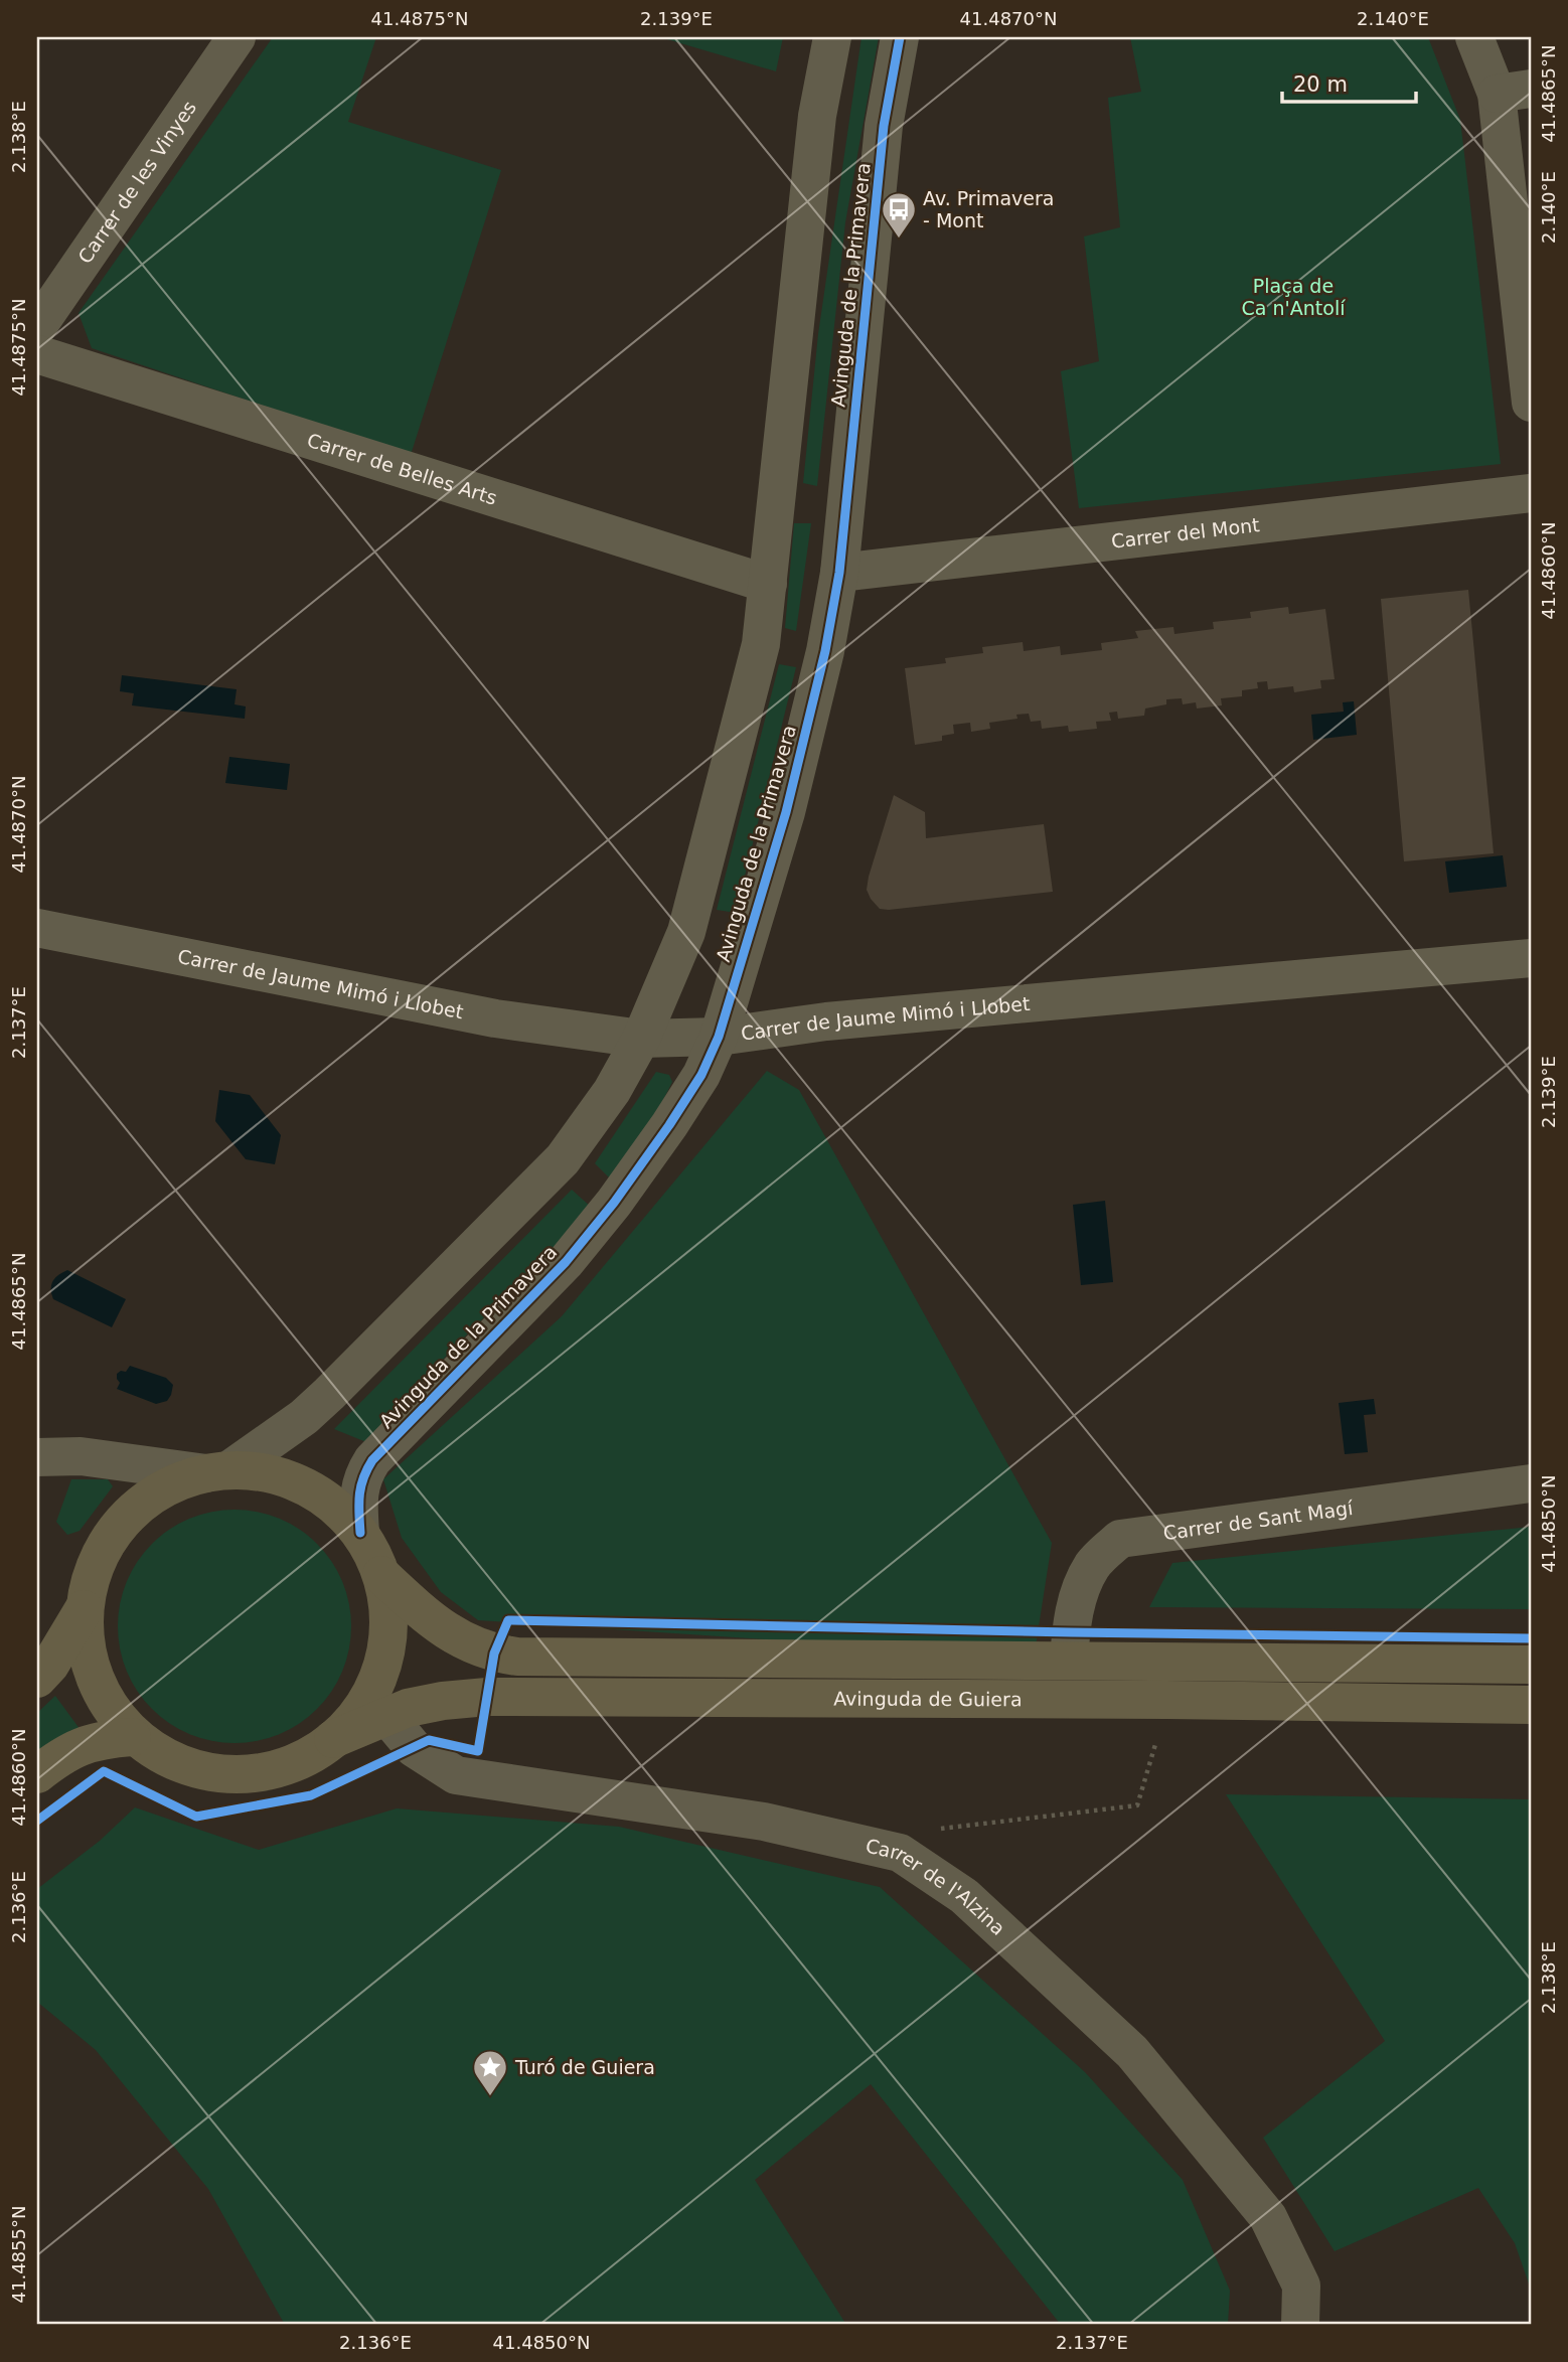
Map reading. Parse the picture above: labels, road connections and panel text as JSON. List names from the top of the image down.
{
  "streets": {
    "main road": ["Avinguda de Guiera"],
    "street": [
      "Carrer de les Vinyes",
      "Avinguda de la Primavera",
      "Carrer de Belles Arts",
      "Carrer del Mont",
      "Carrer de Jaume Mimó i Llobet",
      "Carrer de Sant Magí",
      "Carrer de l'Alzina"
    ]
  },
  "crossings": [
    ["Avinguda de la Primavera", "Carrer del Mont"],
    ["Avinguda de la Primavera", "Carrer de Jaume Mimó i Llobet"],
    ["Carrer de Sant Magí", "Avinguda de Guiera"],
    ["Avinguda de Guiera", "Carrer de l'Alzina"]
  ],
  "parks": ["Plaça de Ca n'Antolí"],
  "places": {
    "bus stop": ["Av. Primavera - Mont"],
    "place": ["Turó de Guiera"]
  },
  "scale_bar": "20 m",
  "coordinates": [
    "41.4875°N",
    "2.139°E",
    "41.4870°N",
    "2.140°E",
    "41.4865°N",
    "2.138°E",
    "41.4860°N",
    "2.137°E",
    "41.4850°N",
    "2.136°E",
    "41.4855°N"
  ]
}
